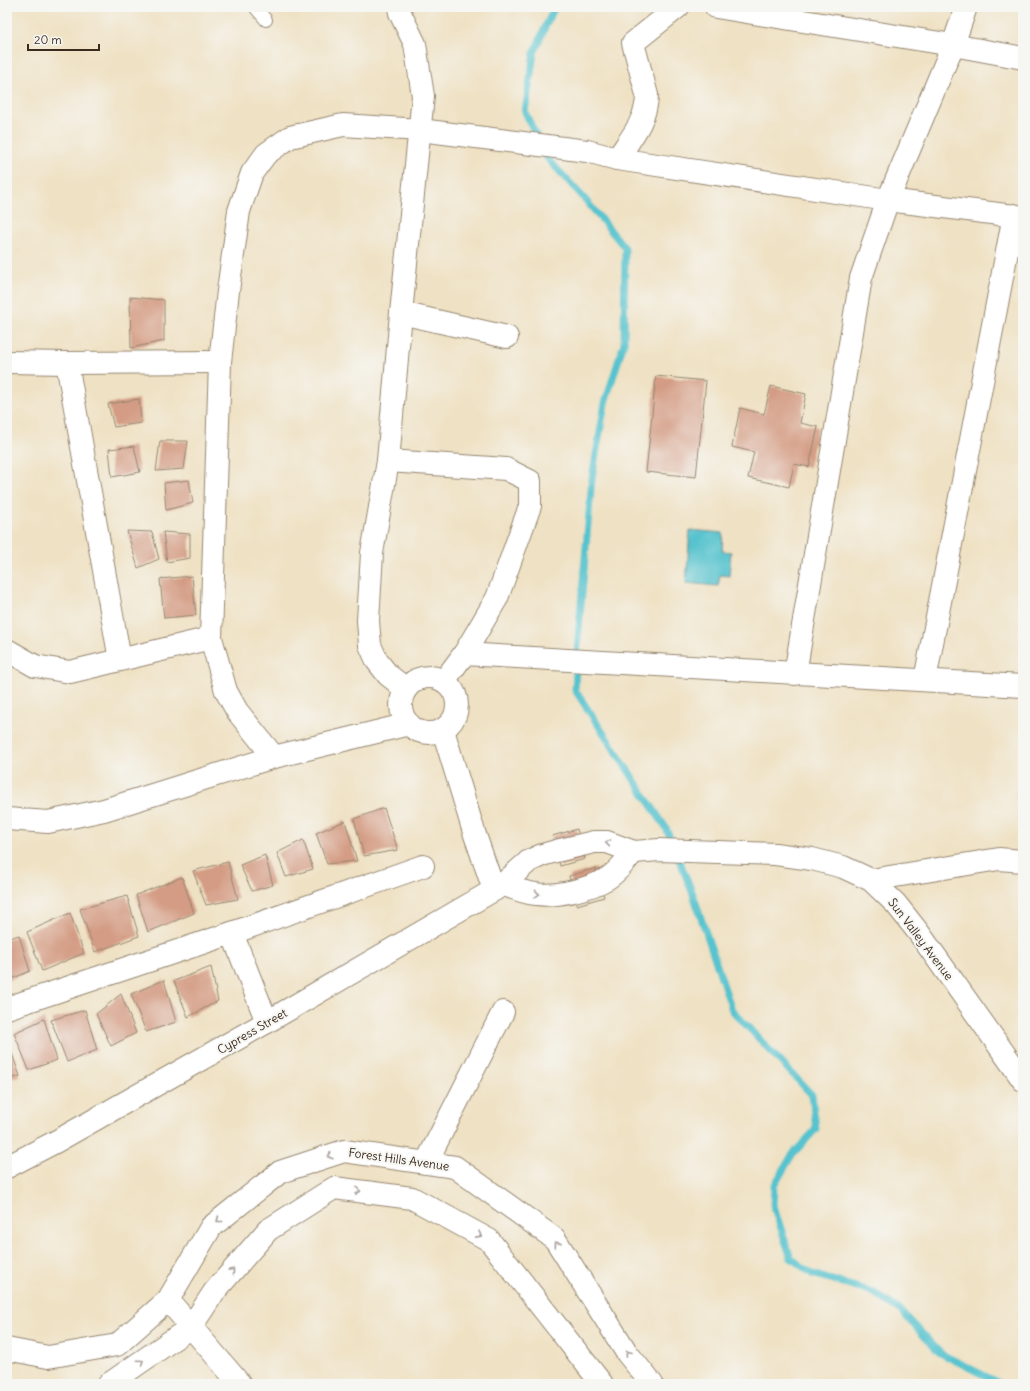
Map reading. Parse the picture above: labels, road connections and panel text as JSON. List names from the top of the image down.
{
  "streets": {
    "street": ["Sun Valley Avenue", "Cypress Street", "Forest Hills Avenue"]
  },
  "crossings": [
    ["Sun Valley Avenue", "Cypress Street"]
  ],
  "scale_bar": "20 m"
}
